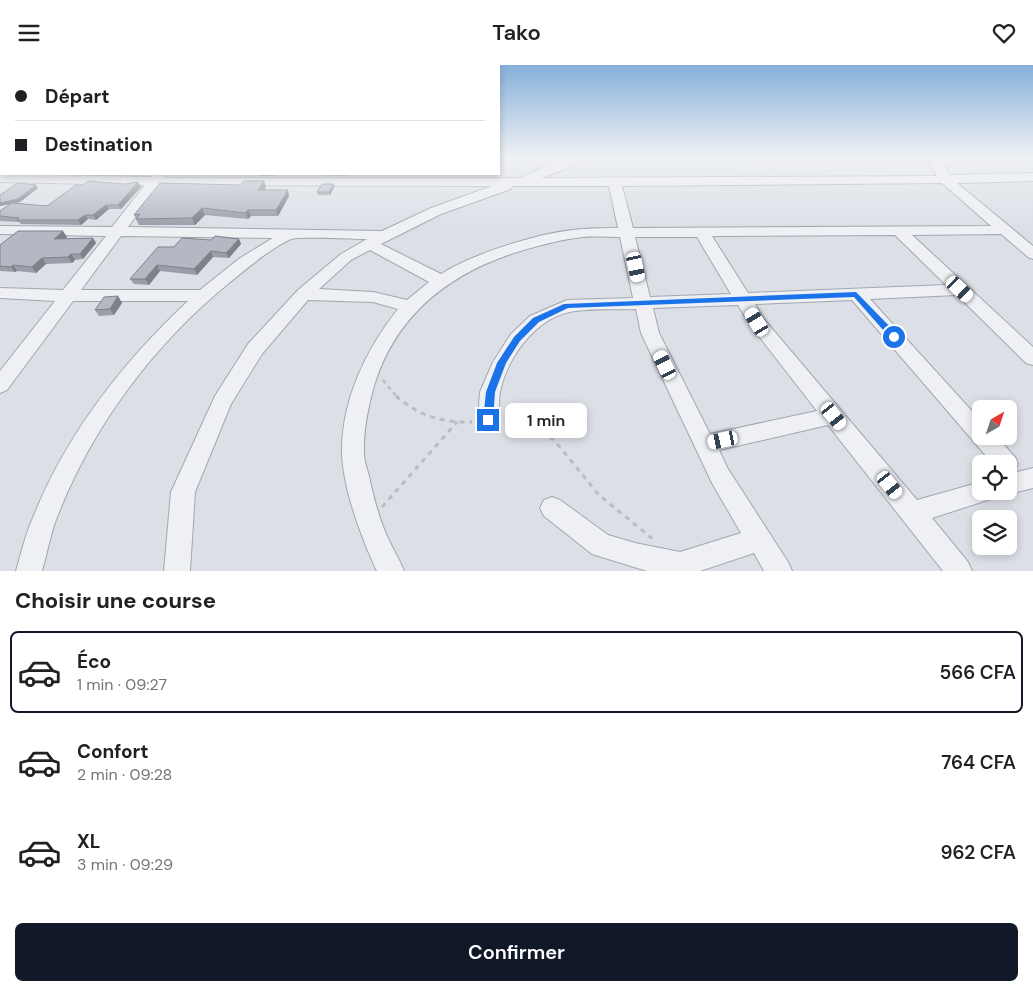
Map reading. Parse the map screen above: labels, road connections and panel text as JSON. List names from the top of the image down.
{
  "north": "top right",
  "page": {
    "header": "Tako",
    "banner": ["Départ", "Destination"],
    "bubble": "1 min",
    "heading": "Choisir une course",
    "list": [
      {
        "name": "Éco",
        "note": "1 min · 09:27",
        "value": "566 CFA"
      },
      {
        "name": "Confort",
        "note": "2 min · 09:28",
        "value": "764 CFA"
      },
      {
        "name": "XL",
        "note": "3 min · 09:29",
        "value": "962 CFA"
      }
    ],
    "buttons": "Confirmer"
  }
}
